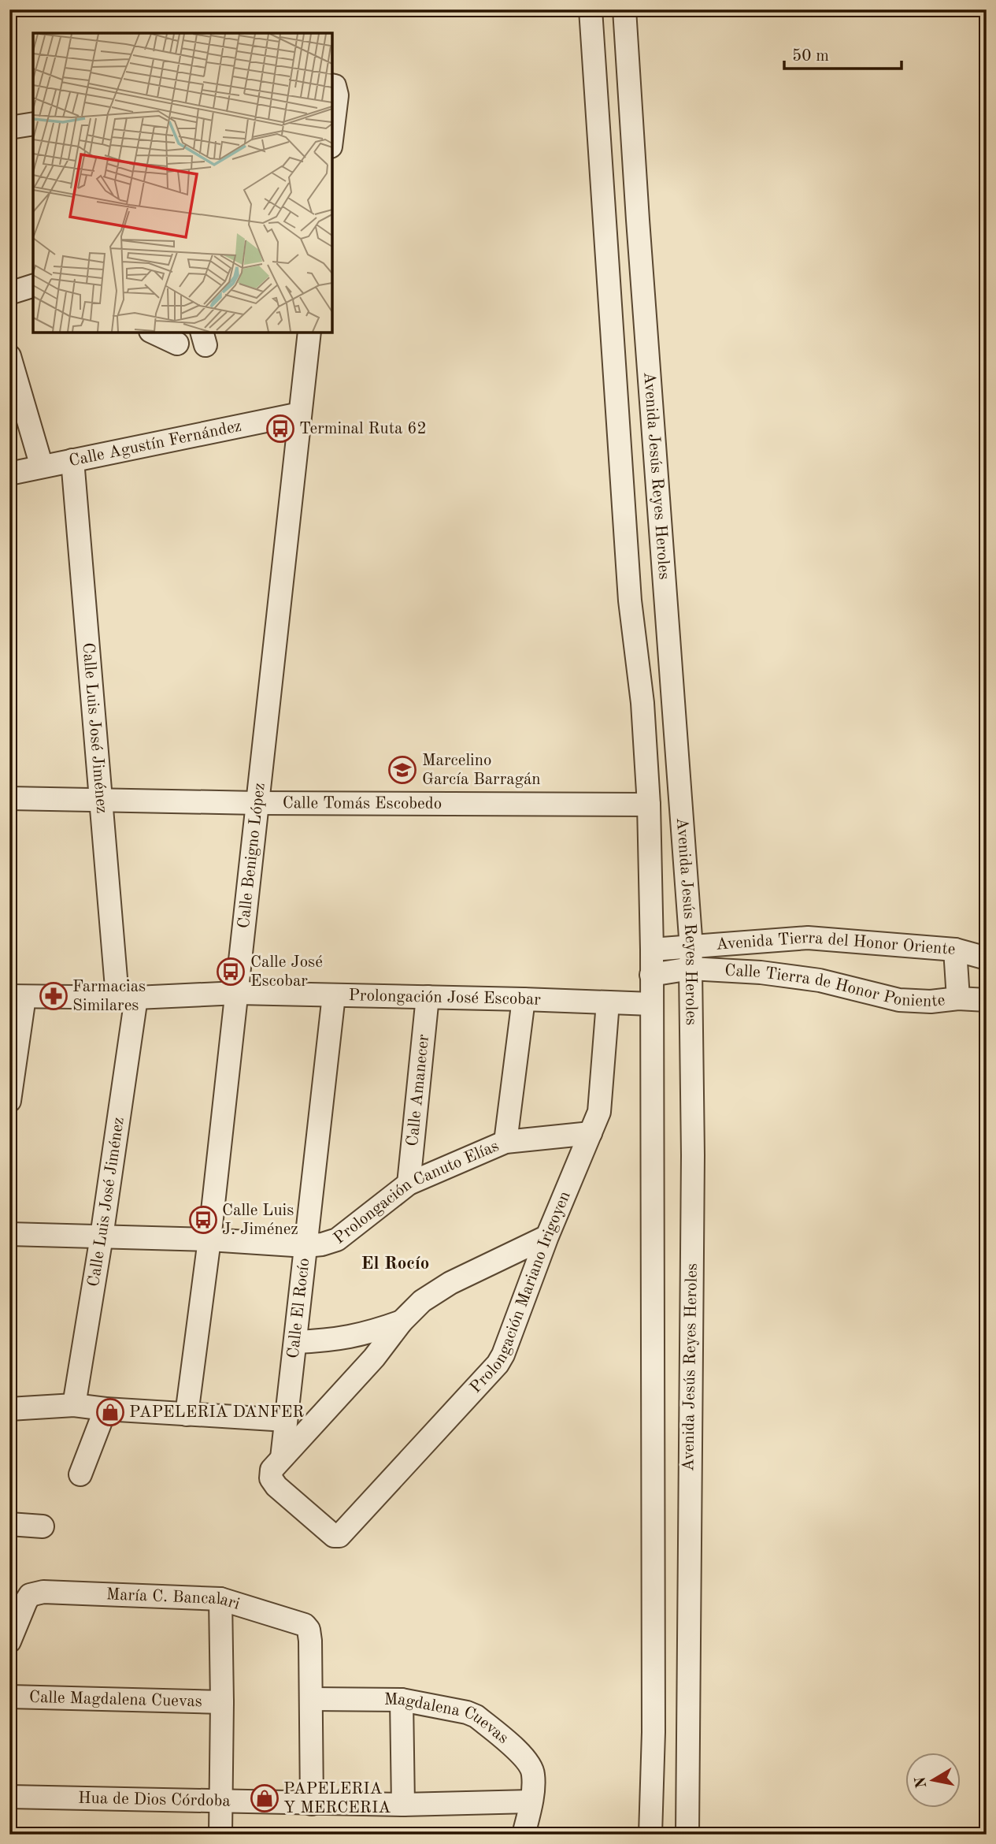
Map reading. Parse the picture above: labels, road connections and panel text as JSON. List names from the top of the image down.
{
  "streets": {
    "street": [
      "Calle Agustín Fernández",
      "Avenida Jesús Reyes Heroles",
      "Calle Luis José Jiménez",
      "Calle Tomás Escobedo",
      "Calle Benigno López",
      "Avenida Tierra del Honor Oriente",
      "Calle Tierra de Honor Poniente",
      "Prolongación José Escobar",
      "Calle Amanecer",
      "Prolongación Canuto Elías",
      "Prolongación Mariano Irigoyen",
      "Calle El Rocío",
      "María C. Bancalari",
      "Calle Magdalena Cuevas",
      "Magdalena Cuevas",
      "Hua de Dios Córdoba"
    ]
  },
  "crossings": [
    ["Calle Agustín Fernández", "Calle Luis José Jiménez"],
    ["Calle Agustín Fernández", "Calle Benigno López"],
    ["Avenida Jesús Reyes Heroles", "Calle Tomás Escobedo"],
    ["Avenida Jesús Reyes Heroles", "Avenida Tierra del Honor Oriente"],
    ["Avenida Jesús Reyes Heroles", "Calle Tierra de Honor Poniente"],
    ["Avenida Jesús Reyes Heroles", "Prolongación José Escobar"],
    ["Calle Luis José Jiménez", "Calle Tomás Escobedo"],
    ["Calle Luis José Jiménez", "Prolongación Canuto Elías"],
    ["Calle Tomás Escobedo", "Calle Benigno López"],
    ["Calle Benigno López", "Prolongación José Escobar"],
    ["Calle Benigno López", "Prolongación Canuto Elías"],
    ["Avenida Tierra del Honor Oriente", "Calle Tierra de Honor Poniente"],
    ["Prolongación José Escobar", "Calle Amanecer"],
    ["Prolongación José Escobar", "Prolongación Mariano Irigoyen"],
    ["Prolongación José Escobar", "Calle El Rocío"],
    ["Calle Amanecer", "Prolongación Canuto Elías"],
    ["Prolongación Canuto Elías", "Prolongación Mariano Irigoyen"],
    ["Prolongación Canuto Elías", "Calle El Rocío"],
    ["Prolongación Mariano Irigoyen", "Calle El Rocío"],
    ["María C. Bancalari", "Magdalena Cuevas"],
    ["Magdalena Cuevas", "Hua de Dios Córdoba"]
  ],
  "districts": ["El Rocío"],
  "places": {
    "bus stop": ["Terminal Ruta 62", "Calle José Escobar", "Calle Luis J. Jiménez"],
    "school or university": ["Marcelino García Barragán"],
    "pharmacy": ["Farmacias Similares"],
    "shop": ["PAPELERIA DANFER", "PAPELERIA Y MERCERIA"]
  },
  "scale_bar": "50 m",
  "north": "left"
}
